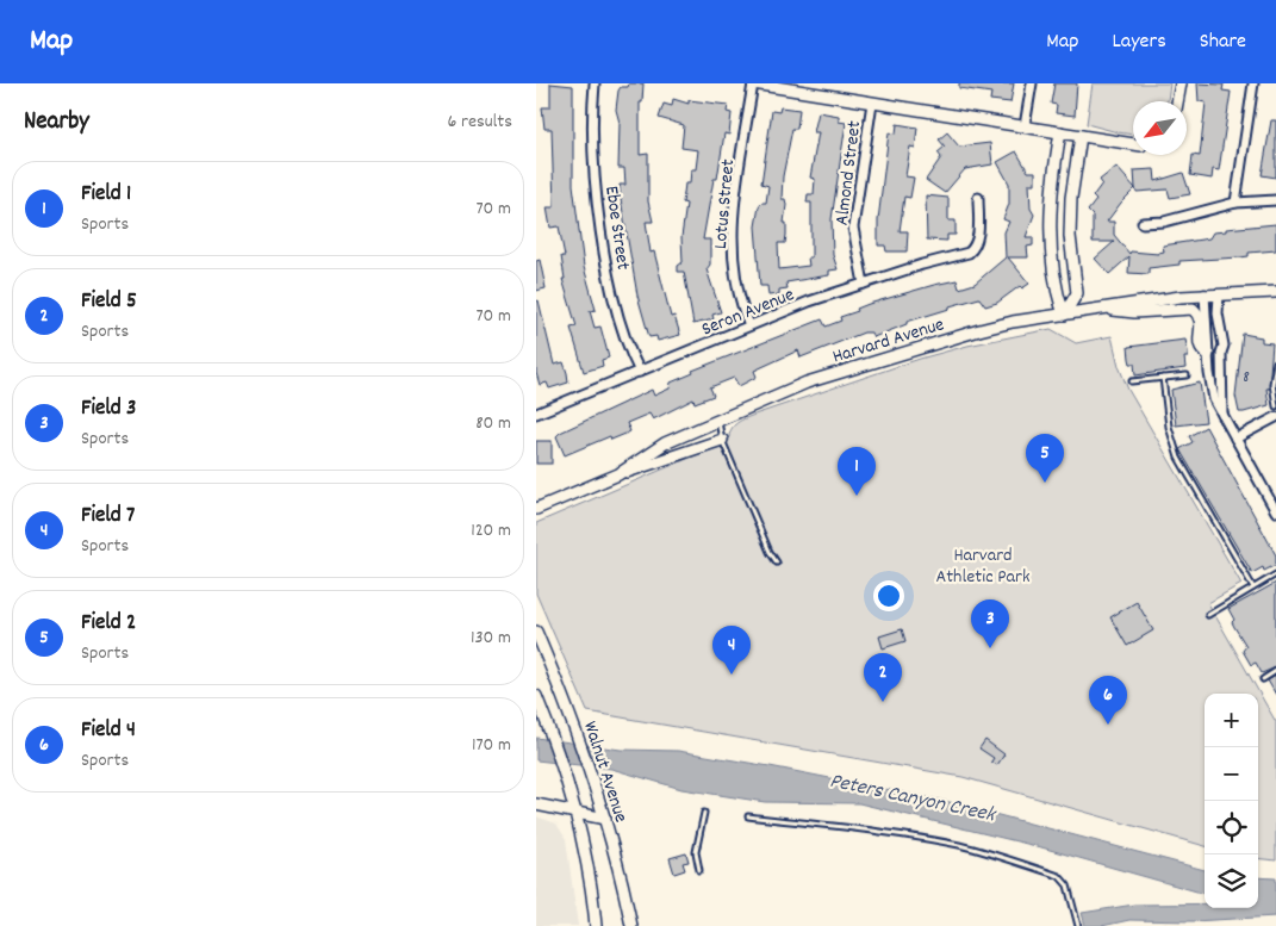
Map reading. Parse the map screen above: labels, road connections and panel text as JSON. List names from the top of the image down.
{
  "streets": {
    "main road": ["Harvard Avenue", "Walnut Avenue"],
    "street": [
      "Almond Street",
      "Lotus Street",
      "Eboe Street",
      "Seron Avenue"
    ]
  },
  "crossings": [
    ["Almond Street", "Seron Avenue"],
    ["Lotus Street", "Seron Avenue"],
    ["Eboe Street", "Seron Avenue"]
  ],
  "water": ["Peters Canyon Creek"],
  "parks": ["Harvard Athletic Park"],
  "house_numbers": ["8"],
  "north": "bottom left",
  "page": {
    "header": "Map",
    "nav": ["Map", "Layers", "Share"],
    "heading": ["Nearby", "6 results"],
    "list": [
      {
        "mark": "1",
        "name": "Field 1",
        "note": "Sports",
        "value": "70 m"
      },
      {
        "mark": "2",
        "name": "Field 5",
        "note": "Sports",
        "value": "70 m"
      },
      {
        "mark": "3",
        "name": "Field 3",
        "note": "Sports",
        "value": "80 m"
      },
      {
        "mark": "4",
        "name": "Field 7",
        "note": "Sports",
        "value": "120 m"
      },
      {
        "mark": "5",
        "name": "Field 2",
        "note": "Sports",
        "value": "130 m"
      },
      {
        "mark": "6",
        "name": "Field 4",
        "note": "Sports",
        "value": "170 m"
      }
    ],
    "pins": [
      "5",
      "1",
      "3",
      "4",
      "2",
      "6"
    ],
    "map_buttons": ["+", "−"]
  }
}
